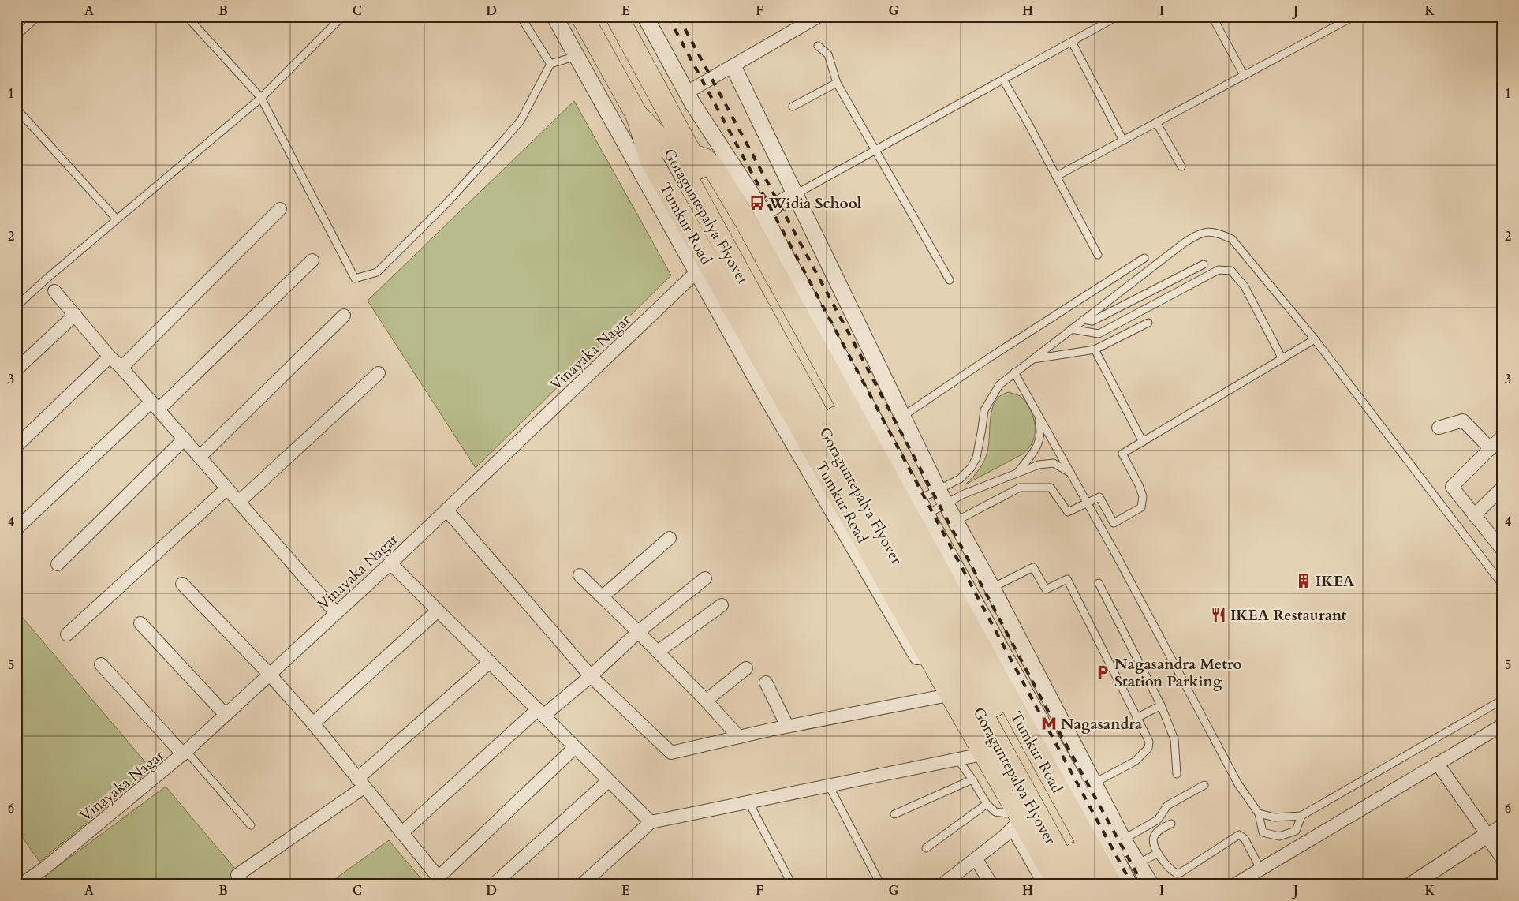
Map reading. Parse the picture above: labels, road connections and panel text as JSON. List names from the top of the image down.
{
  "streets": {
    "highway": ["Goraguntepalya Flyover", "Tumkur Road"],
    "street": ["Vinayaka Nagar"]
  },
  "crossings": [
    ["Goraguntepalya Flyover", "Tumkur Road"]
  ],
  "places": {
    "bus stop": ["Widia School"],
    "building": ["IKEA"],
    "restaurant": ["IKEA Restaurant"],
    "parking": ["Nagasandra Metro Station Parking"],
    "metro station": ["Nagasandra"]
  },
  "grid": {
    "columns": [
      "A",
      "B",
      "C",
      "D",
      "E",
      "F",
      "G",
      "H",
      "I",
      "J",
      "K"
    ],
    "rows": [
      "1",
      "2",
      "3",
      "4",
      "5",
      "6"
    ]
  }
}
